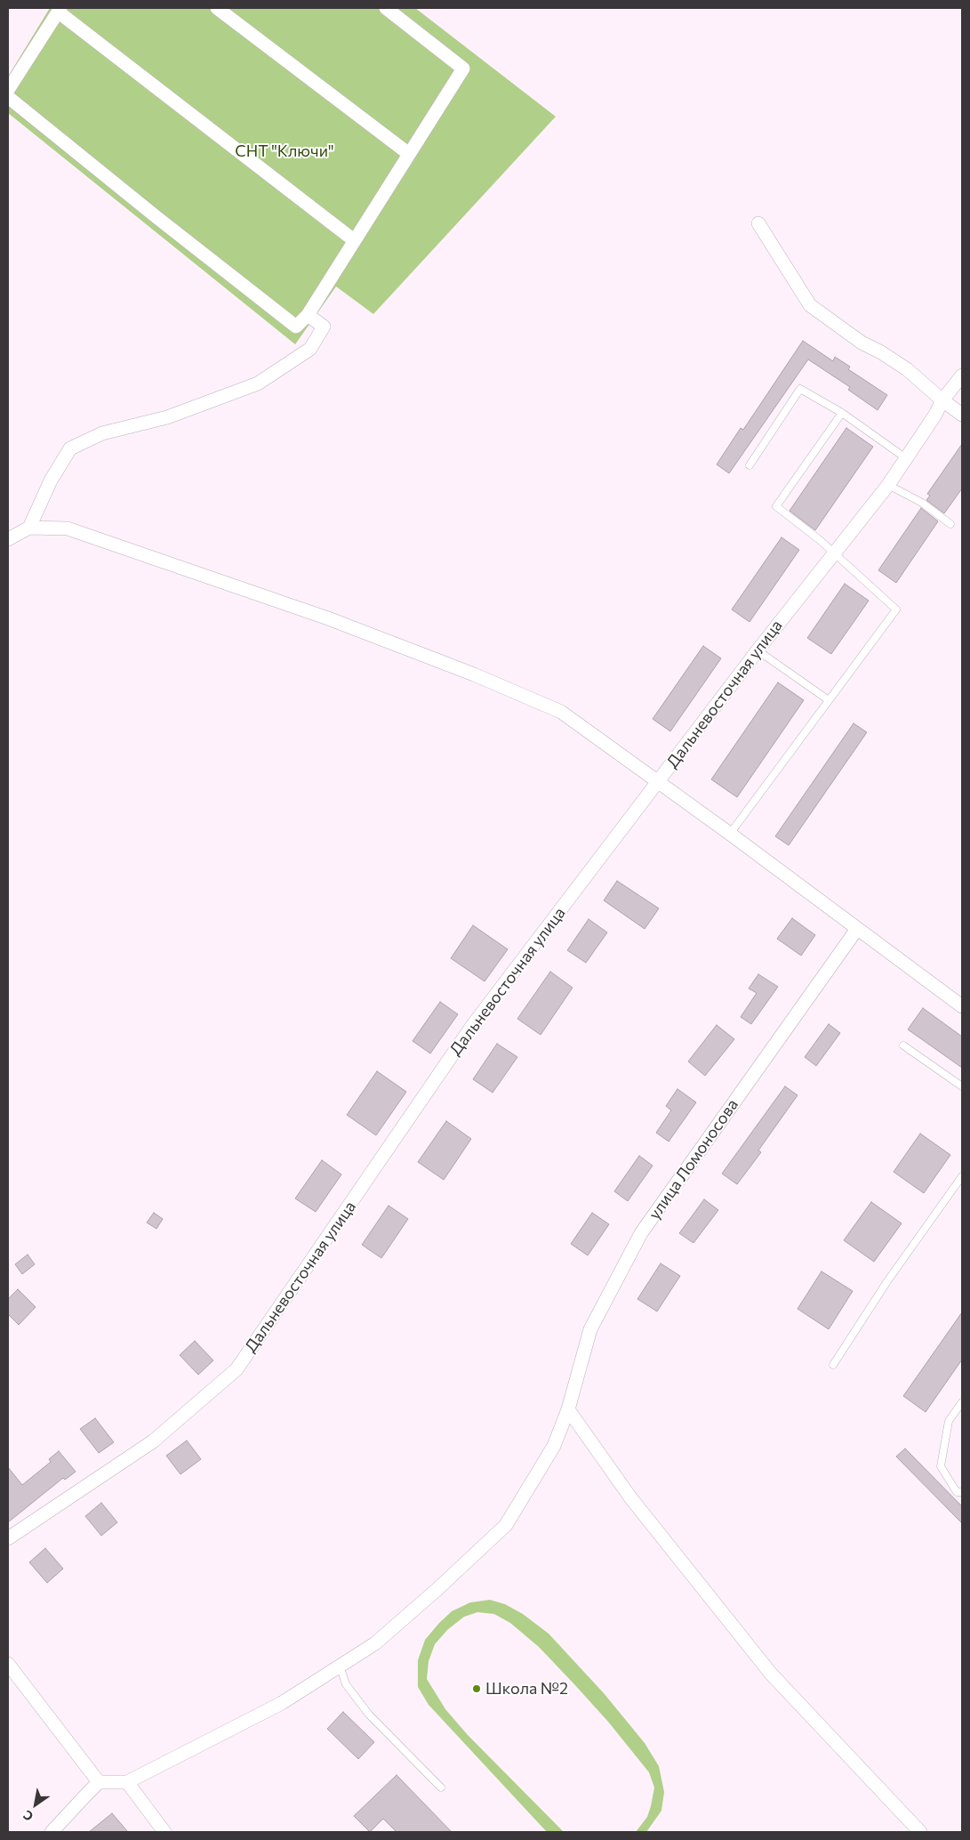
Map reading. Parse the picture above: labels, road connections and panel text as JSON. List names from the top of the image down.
{
  "streets": {
    "street": ["Дальневосточная улица", "улица Ломоносова"]
  },
  "parks": ["СНТ \"Ключи\""],
  "places": ["Школа №2"],
  "north": "bottom left"
}
